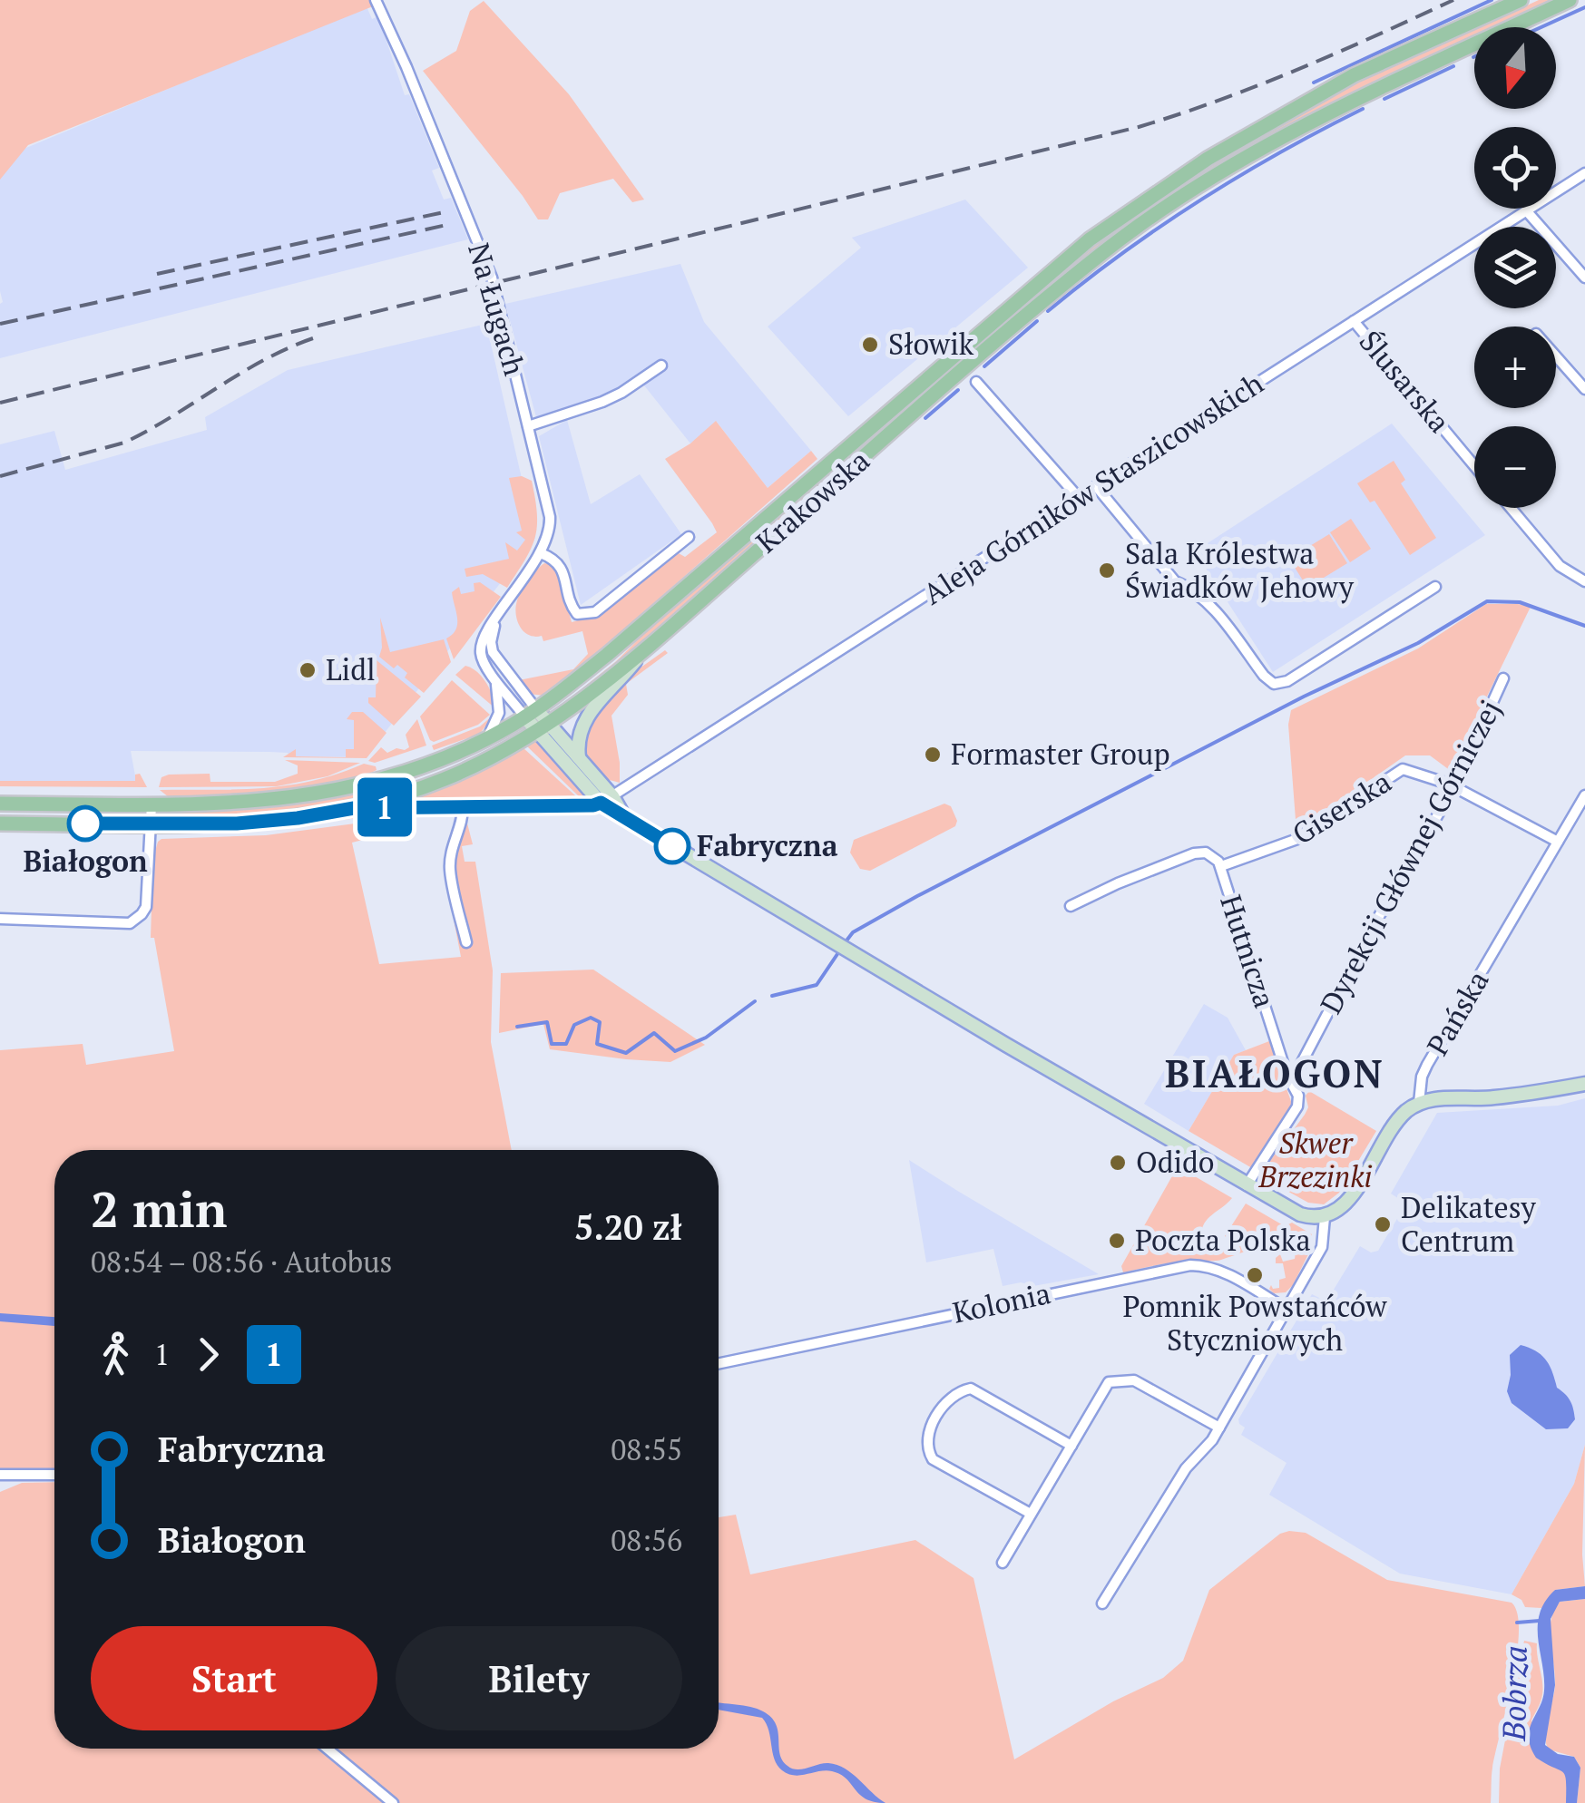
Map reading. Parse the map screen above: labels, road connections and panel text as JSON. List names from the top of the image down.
{
  "streets": {
    "main road": ["Krakowska", "Pańska"],
    "street": [
      "Na Ługach",
      "Ślusarska",
      "Aleja Górników Staszicowskich",
      "Giserska",
      "Dyrekcji Głównej Górniczej",
      "Hutnicza",
      "Kolonia"
    ]
  },
  "crossings": [
    ["Na Ługach", "Krakowska"],
    ["Ślusarska", "Aleja Górników Staszicowskich"],
    ["Giserska", "Dyrekcji Głównej Górniczej"],
    ["Giserska", "Hutnicza"],
    ["Giserska", "Pańska"],
    ["Dyrekcji Głównej Górniczej", "Hutnicza"]
  ],
  "districts": ["BIAŁOGON"],
  "water": ["Bobrza"],
  "parks": ["Skwer Brzezinki"],
  "places": [
    "Słowik",
    "Sala Królestwa Świadków Jehowy",
    "Lidl",
    "Formaster Group",
    "Białogon",
    "Fabryczna",
    "Odido",
    "Delikatesy Centrum",
    "Poczta Polska",
    "Pomnik Powstańców Styczniowych"
  ],
  "lines": ["bus line 1"],
  "north": "bottom",
  "page": {
    "on_map": "1",
    "map_buttons": ["+", "−"],
    "heading": ["2 min", "08:54 – 08:56 · Autobus", "5.20 zł"],
    "legs": ["1", "1"],
    "list": [
      {
        "name": "Fabryczna",
        "value": "08:55"
      },
      {
        "name": "Białogon",
        "value": "08:56"
      }
    ],
    "buttons": ["Start", "Bilety"]
  }
}
